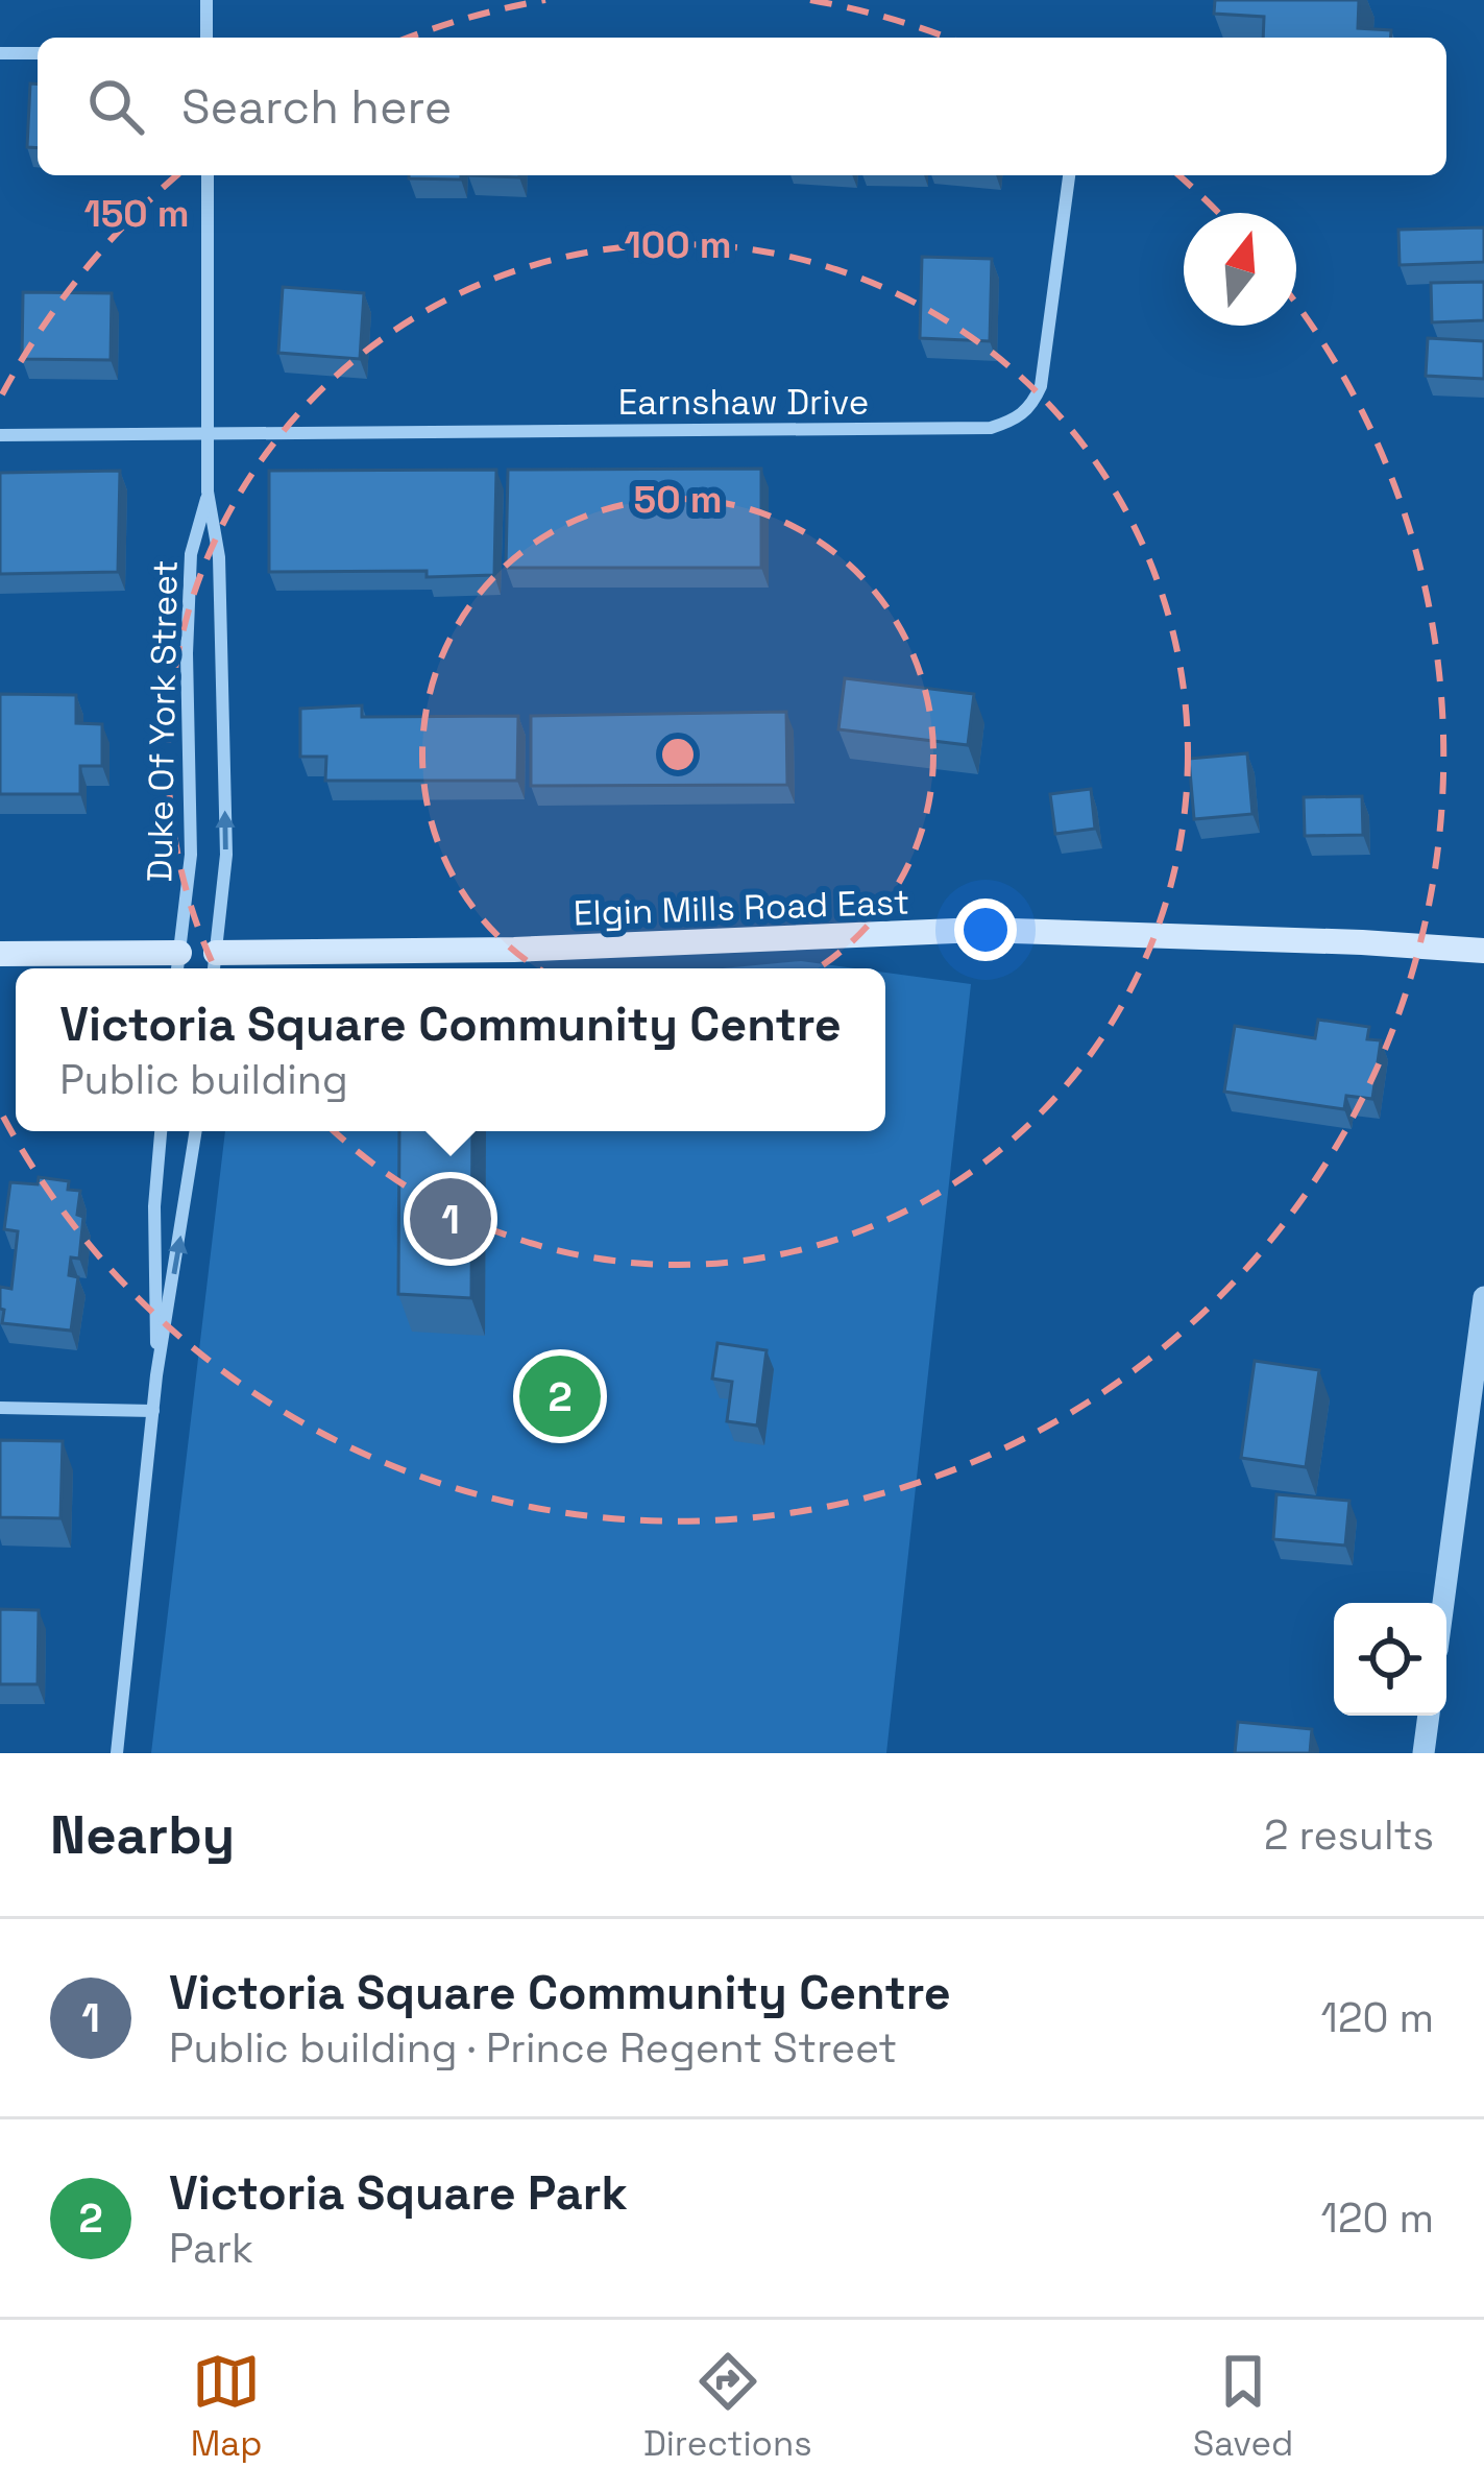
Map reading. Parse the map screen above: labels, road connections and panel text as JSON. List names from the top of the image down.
{
  "streets": {
    "main road": ["Elgin Mills Road East"],
    "street": ["Earnshaw Drive", "Duke Of York Street"]
  },
  "crossings": [
    ["Earnshaw Drive", "Duke Of York Street"],
    ["Duke Of York Street", "Elgin Mills Road East"]
  ],
  "north": "top",
  "page": {
    "search": "Search here",
    "popup": ["Victoria Square Community Centre", "Public building"],
    "pins": ["1", "2"],
    "heading": ["Nearby", "2 results"],
    "list": [
      {
        "mark": "1",
        "name": "Victoria Square Community Centre",
        "note": "Public building · Prince Regent Street",
        "value": "120 m"
      },
      {
        "mark": "2",
        "name": "Victoria Square Park",
        "note": "Park",
        "value": "120 m"
      }
    ],
    "nav": ["Map", "Directions", "Saved"]
  },
  "rings": ["150 m", "100 m", "50 m"]
}
